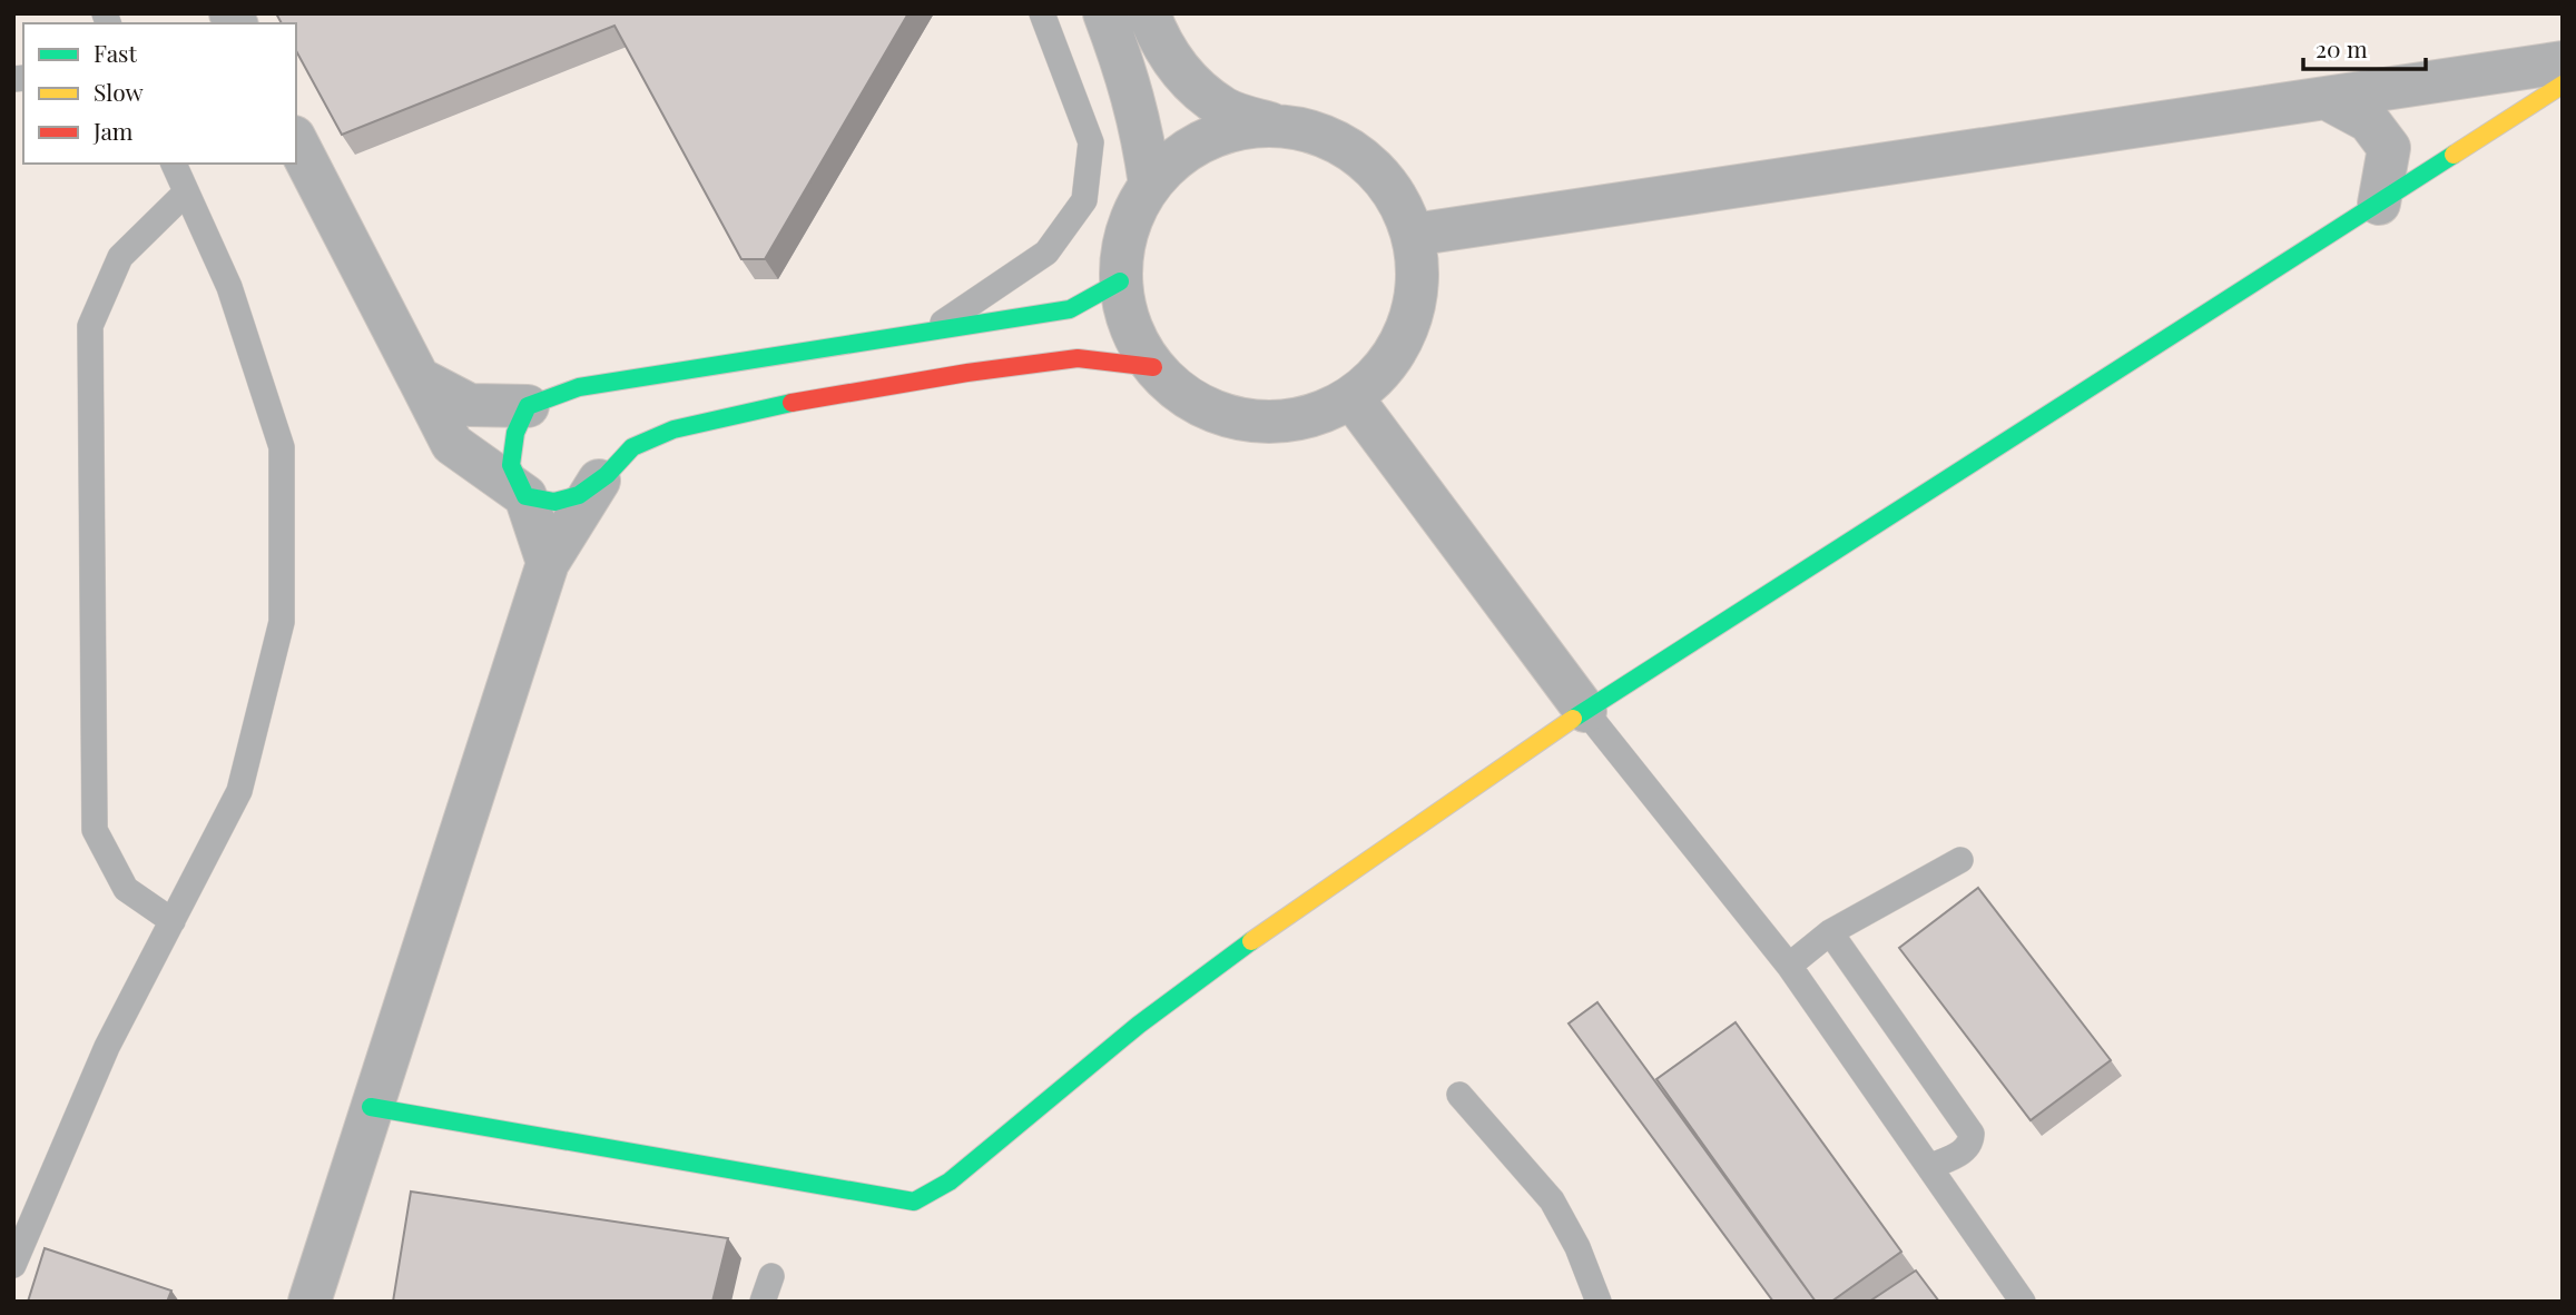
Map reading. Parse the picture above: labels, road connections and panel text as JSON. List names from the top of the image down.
{
  "legend": ["Fast", "Slow", "Jam"],
  "scale_bar": "20 m"
}
